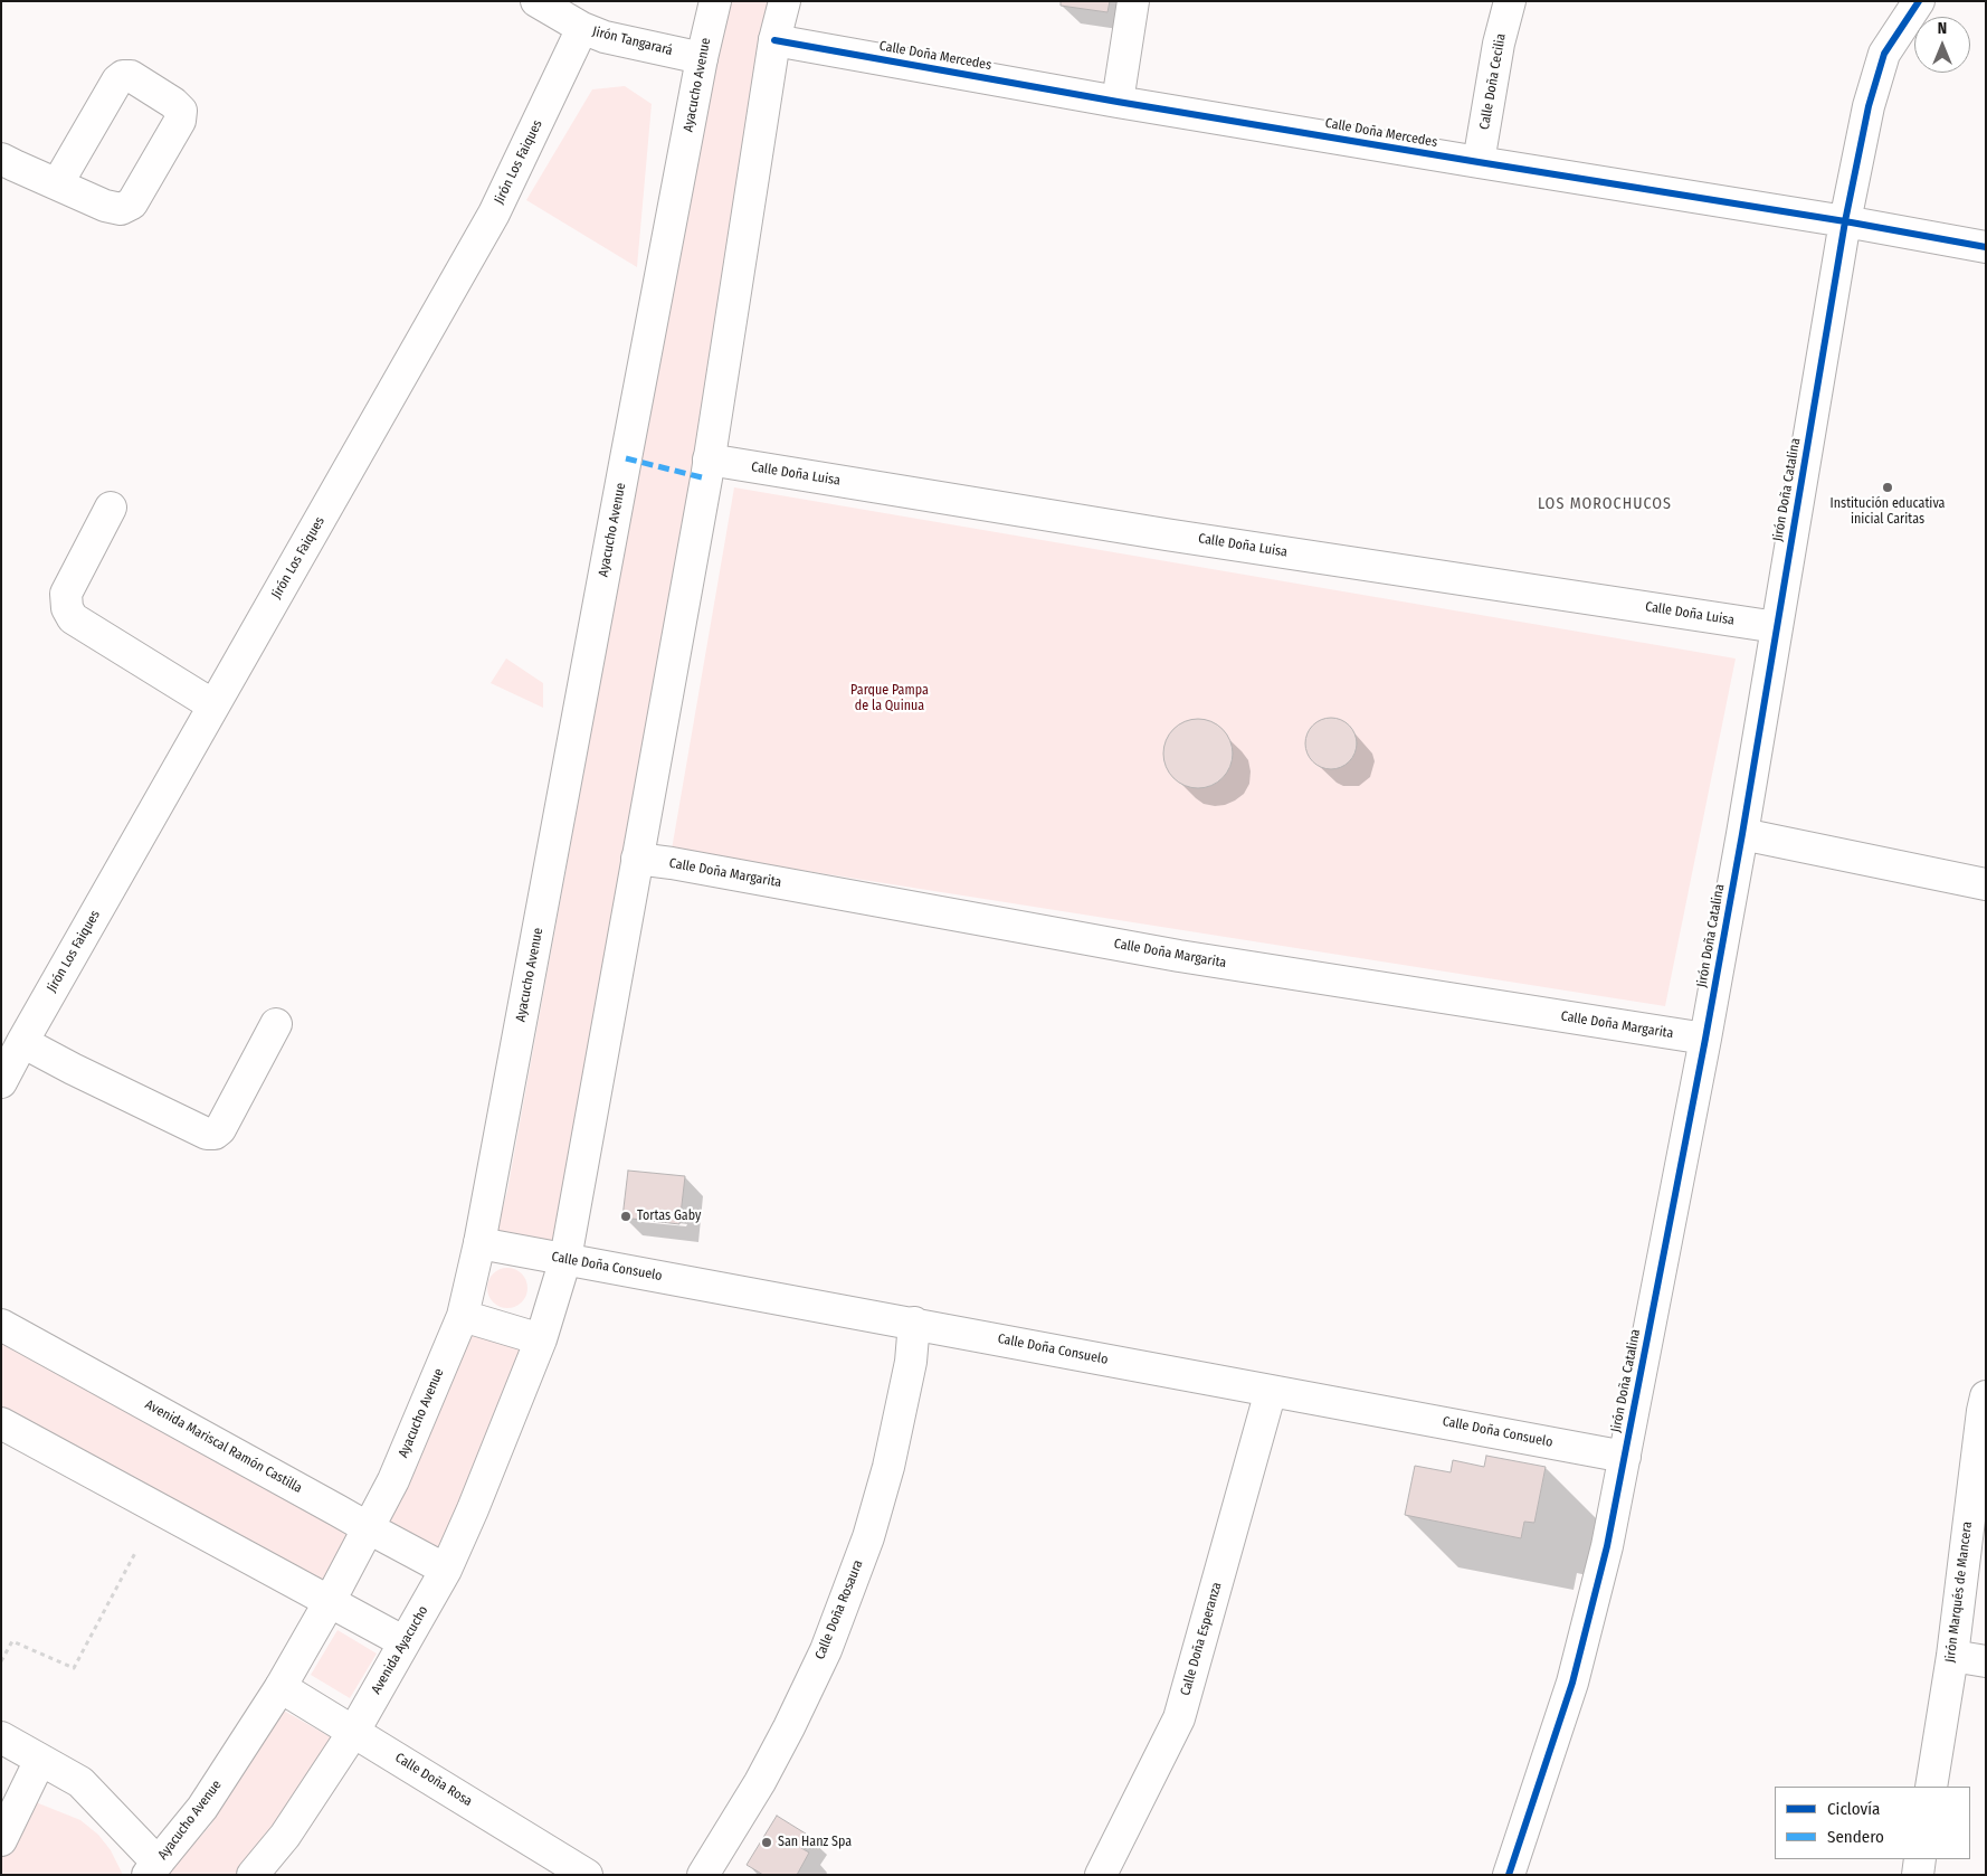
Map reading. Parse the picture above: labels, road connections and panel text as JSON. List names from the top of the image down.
{
  "streets": {
    "street": [
      "Jirón Tangarará",
      "Calle Doña Mercedes",
      "Calle Doña Cecilia",
      "Ayacucho Avenue",
      "Jirón Los Faiques",
      "Calle Doña Luisa",
      "Jirón Doña Catalina",
      "Calle Doña Margarita",
      "Calle Doña Consuelo",
      "Avenida Mariscal Ramón Castilla",
      "Jirón Marqués de Mancera",
      "Calle Doña Rosaura",
      "Calle Doña Esperanza",
      "Avenida Ayacucho",
      "Calle Doña Rosa"
    ]
  },
  "crossings": [
    ["Jirón Tangarará", "Ayacucho Avenue"],
    ["Jirón Tangarará", "Jirón Los Faiques"],
    ["Calle Doña Mercedes", "Calle Doña Cecilia"],
    ["Calle Doña Mercedes", "Jirón Doña Catalina"],
    ["Ayacucho Avenue", "Calle Doña Consuelo"],
    ["Ayacucho Avenue", "Avenida Mariscal Ramón Castilla"],
    ["Ayacucho Avenue", "Calle Doña Rosa"],
    ["Calle Doña Luisa", "Jirón Doña Catalina"],
    ["Jirón Doña Catalina", "Calle Doña Margarita"],
    ["Jirón Doña Catalina", "Calle Doña Consuelo"],
    ["Calle Doña Consuelo", "Calle Doña Rosaura"],
    ["Calle Doña Consuelo", "Calle Doña Esperanza"],
    ["Avenida Mariscal Ramón Castilla", "Avenida Ayacucho"],
    ["Avenida Ayacucho", "Calle Doña Rosa"]
  ],
  "districts": ["LOS MOROCHUCOS"],
  "parks": ["Parque Pampa de la Quinua"],
  "places": ["Institución educativa inicial Caritas", "Tortas Gaby", "San Hanz Spa"],
  "legend": ["Ciclovía", "Sendero"],
  "north": "top"
}
